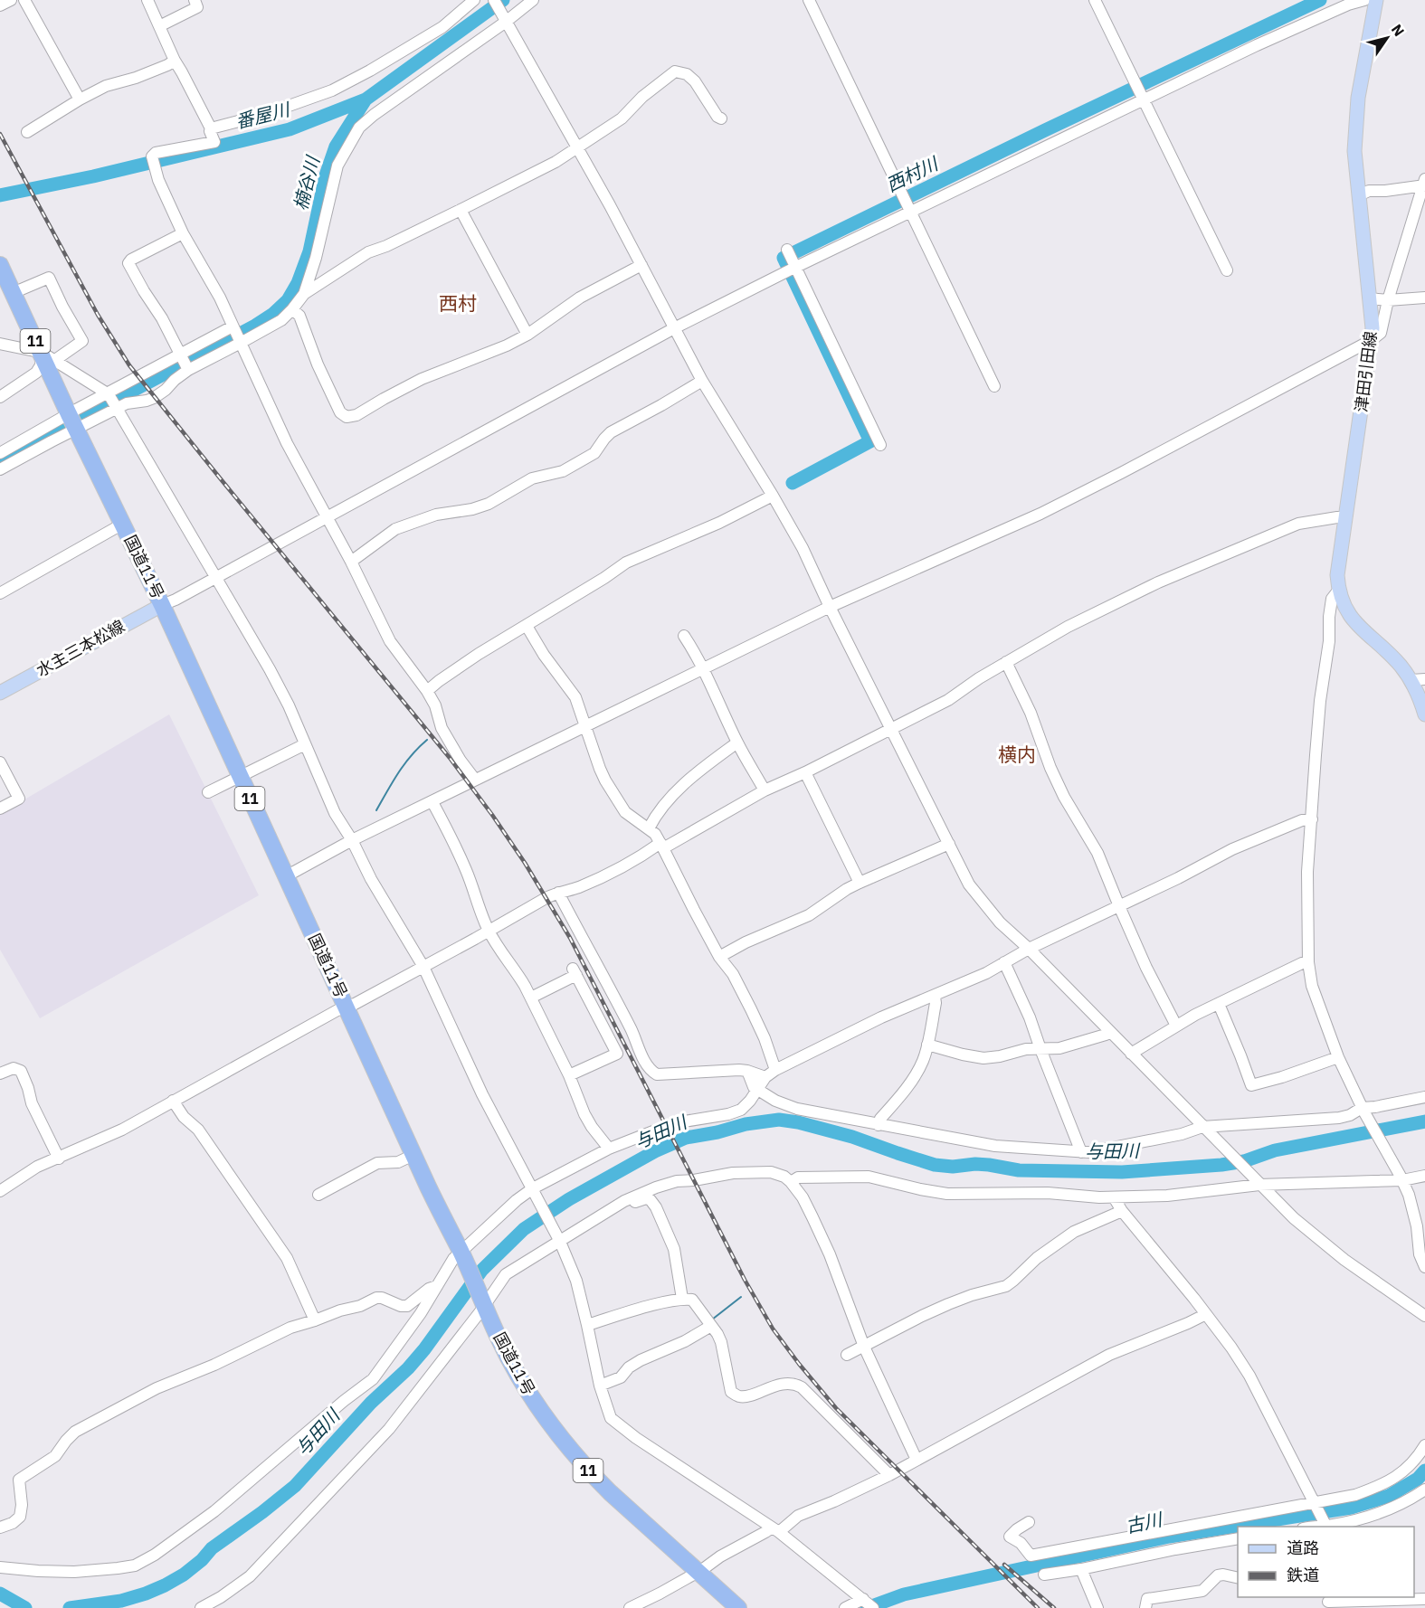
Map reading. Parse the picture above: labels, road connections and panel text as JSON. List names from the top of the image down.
{
  "streets": {
    "highway": ["11", "国道11号"],
    "main road": ["津田引田線", "水主三本松線"]
  },
  "crossings": [
    ["国道11号", "水主三本松線"]
  ],
  "districts": ["西村", "横内"],
  "water": [
    "番屋川",
    "西村川",
    "楠谷川",
    "与田川",
    "古川"
  ],
  "legend": ["道路", "鉄道"],
  "north": "top right"
}
